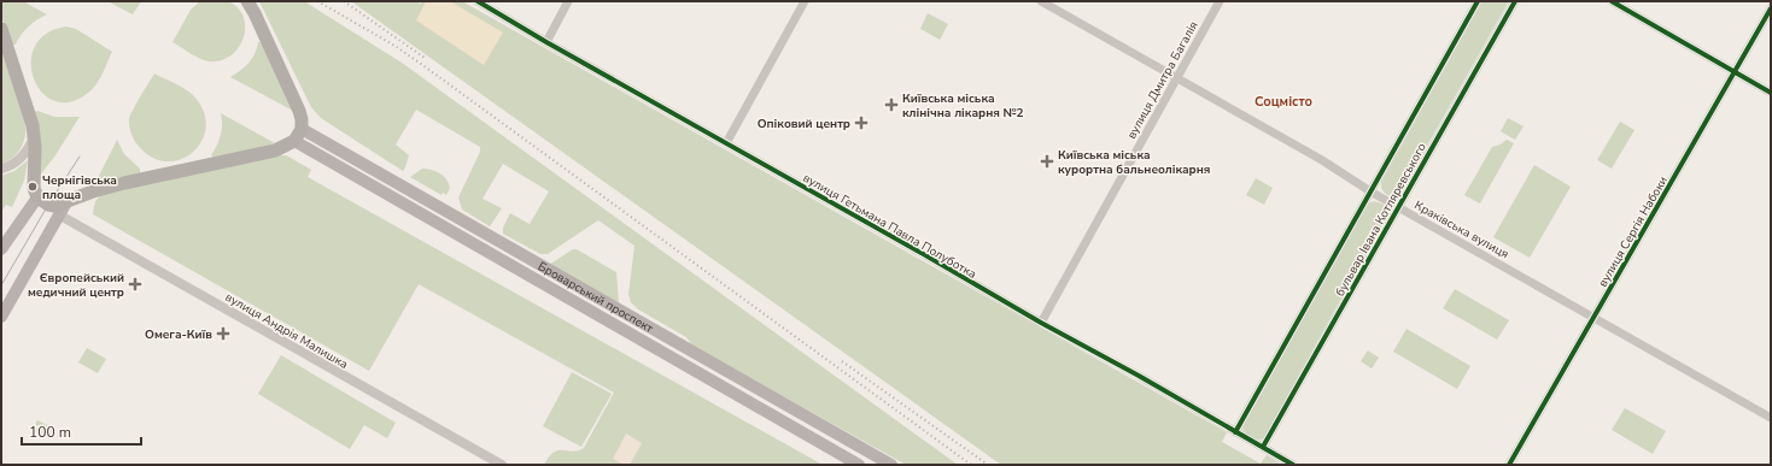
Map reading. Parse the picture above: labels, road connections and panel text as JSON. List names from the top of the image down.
{
  "streets": {
    "main road": ["Броварський проспект"],
    "street": [
      "вулиця Дмитра Багалія",
      "бульвар Івана Котляревського",
      "вулиця Гетьмана Павла Полуботка",
      "Краківська вулиця",
      "вулиця Сергія Набоки",
      "вулиця Андрія Малишка"
    ]
  },
  "crossings": [
    ["вулиця Дмитра Багалія", "вулиця Гетьмана Павла Полуботка"],
    ["вулиця Дмитра Багалія", "Краківська вулиця"],
    ["бульвар Івана Котляревського", "вулиця Гетьмана Павла Полуботка"],
    ["бульвар Івана Котляревського", "Краківська вулиця"],
    ["Краківська вулиця", "вулиця Сергія Набоки"]
  ],
  "districts": ["Соцмісто"],
  "places": {
    "health": [
      "Київська міська клінічна лікарня №2",
      "Опіковий центр",
      "Київська міська курортна бальнеолікарня",
      "Європейський медичний центр",
      "Омега-Київ"
    ],
    "other": ["Чернігівська площа"]
  },
  "scale_bar": "100 m"
}
